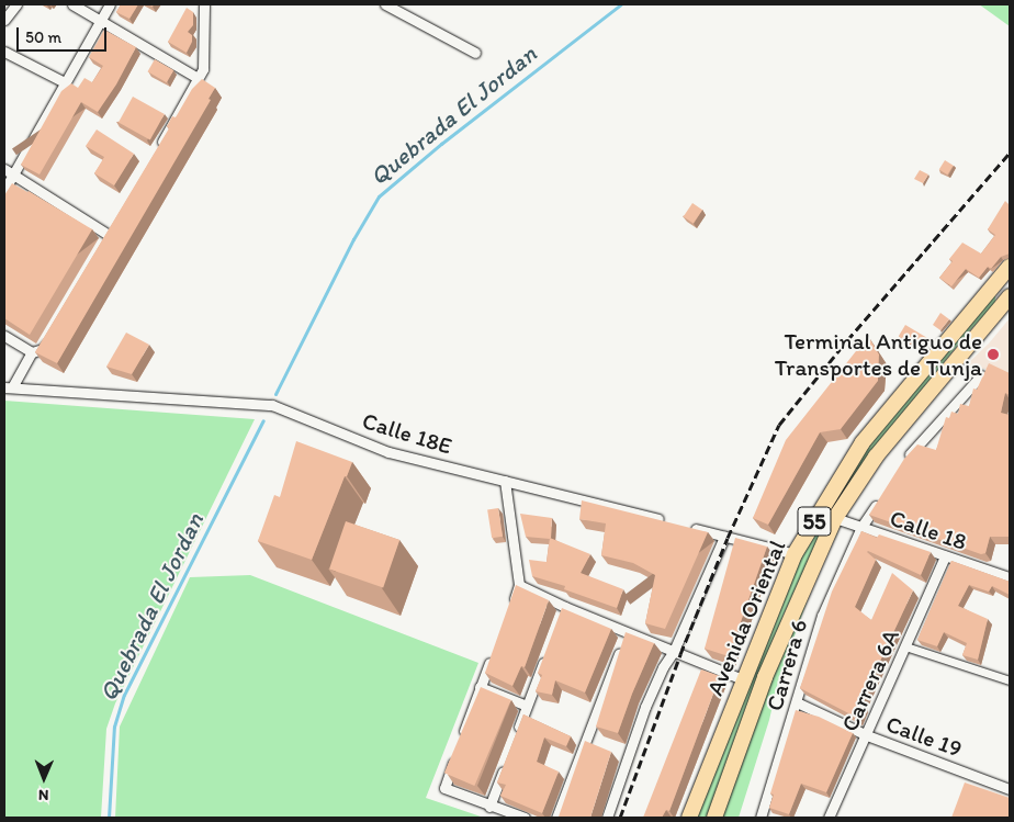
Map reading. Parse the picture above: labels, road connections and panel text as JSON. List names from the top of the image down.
{
  "streets": {
    "main road": ["55", "Avenida Oriental"],
    "street": [
      "Calle 18E",
      "Calle 18",
      "Carrera 6",
      "Carrera 6A",
      "Calle 19"
    ]
  },
  "crossings": [
    ["Calle 18", "Avenida Oriental"],
    ["Calle 18", "Carrera 6"],
    ["Calle 18", "Carrera 6A"],
    ["Carrera 6", "Calle 19"],
    ["Carrera 6A", "Calle 19"]
  ],
  "water": ["Quebrada El Jordan"],
  "places": ["Terminal Antiguo de Transportes de Tunja"],
  "scale_bar": "50 m",
  "north": "bottom"
}
